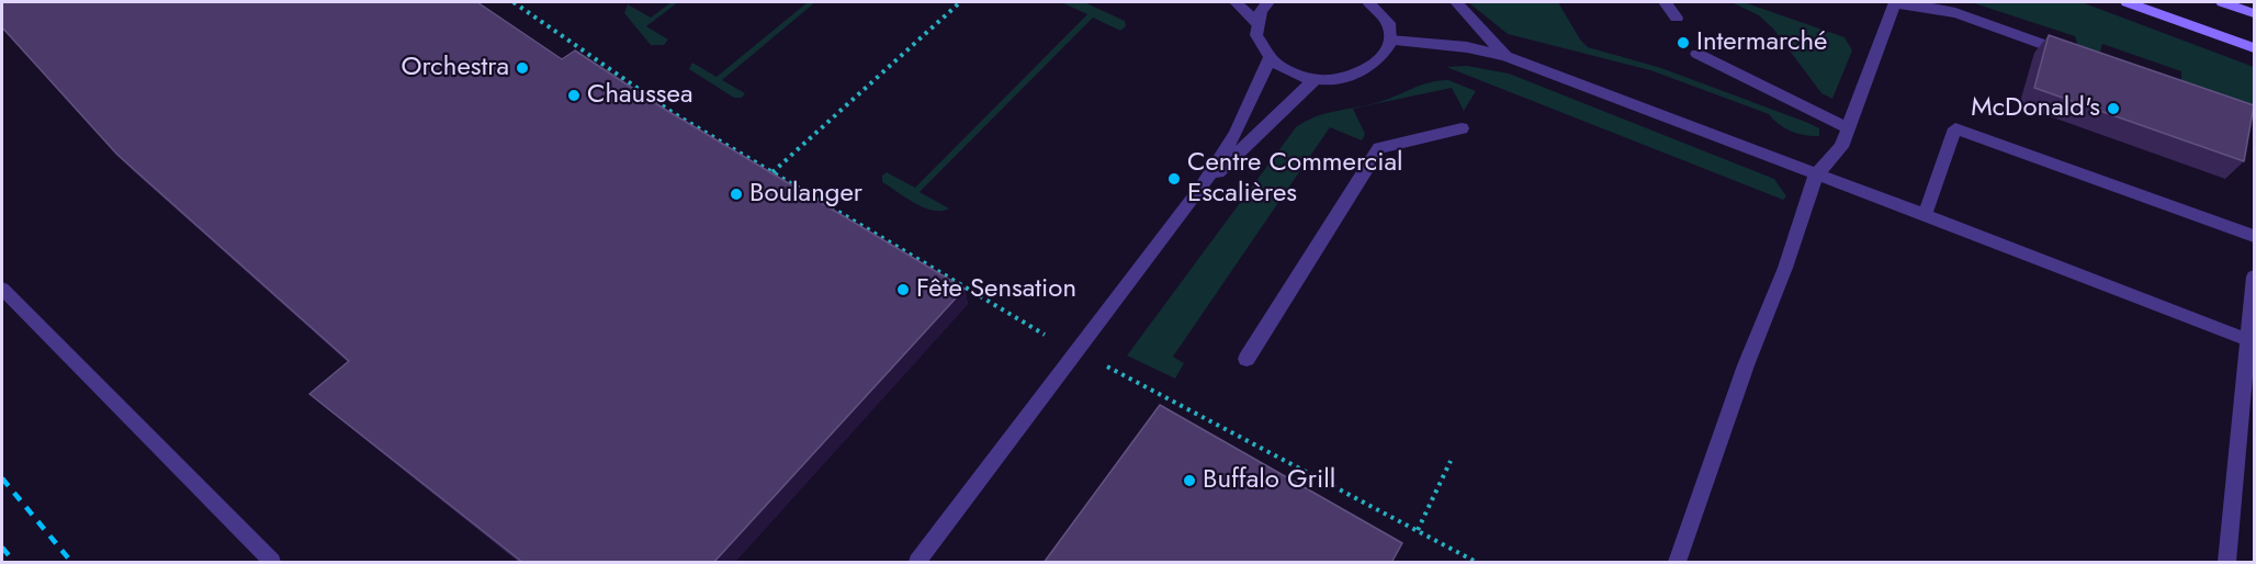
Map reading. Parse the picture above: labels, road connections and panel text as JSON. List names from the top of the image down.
{
  "places": [
    "Intermarché",
    "Orchestra",
    "Chaussea",
    "McDonald's",
    "Centre Commercial Escalières",
    "Boulanger",
    "Fête Sensation",
    "Buffalo Grill"
  ]
}
